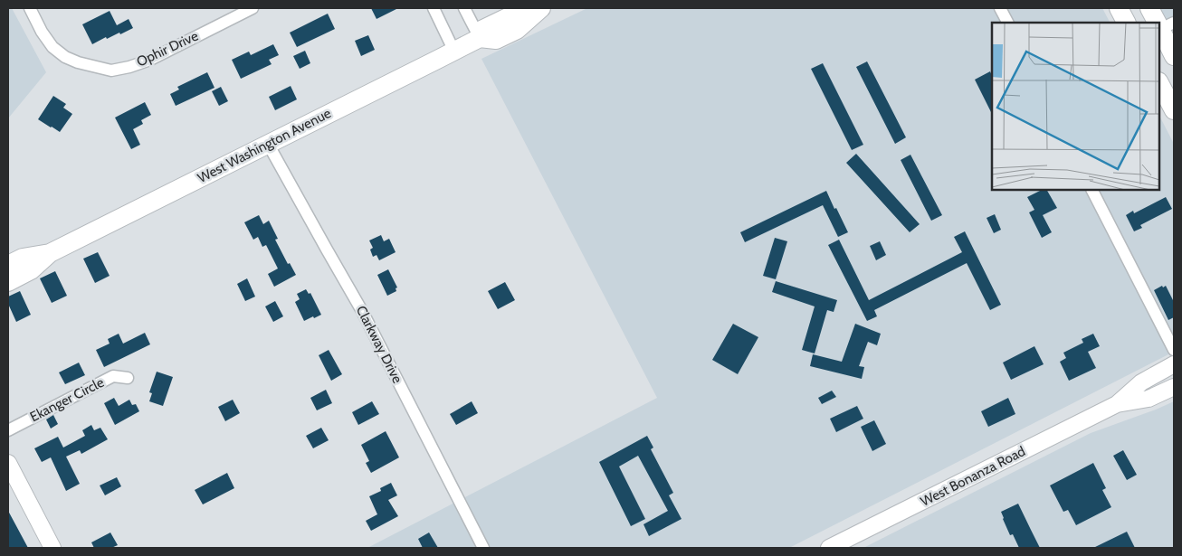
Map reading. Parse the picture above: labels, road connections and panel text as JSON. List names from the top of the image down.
{
  "streets": {
    "main road": ["West Washington Avenue", "West Bonanza Road"],
    "street": ["Ophir Drive", "Clarkway Drive", "Ekanger Circle"]
  },
  "crossings": [
    ["West Washington Avenue", "Clarkway Drive"]
  ]
}
